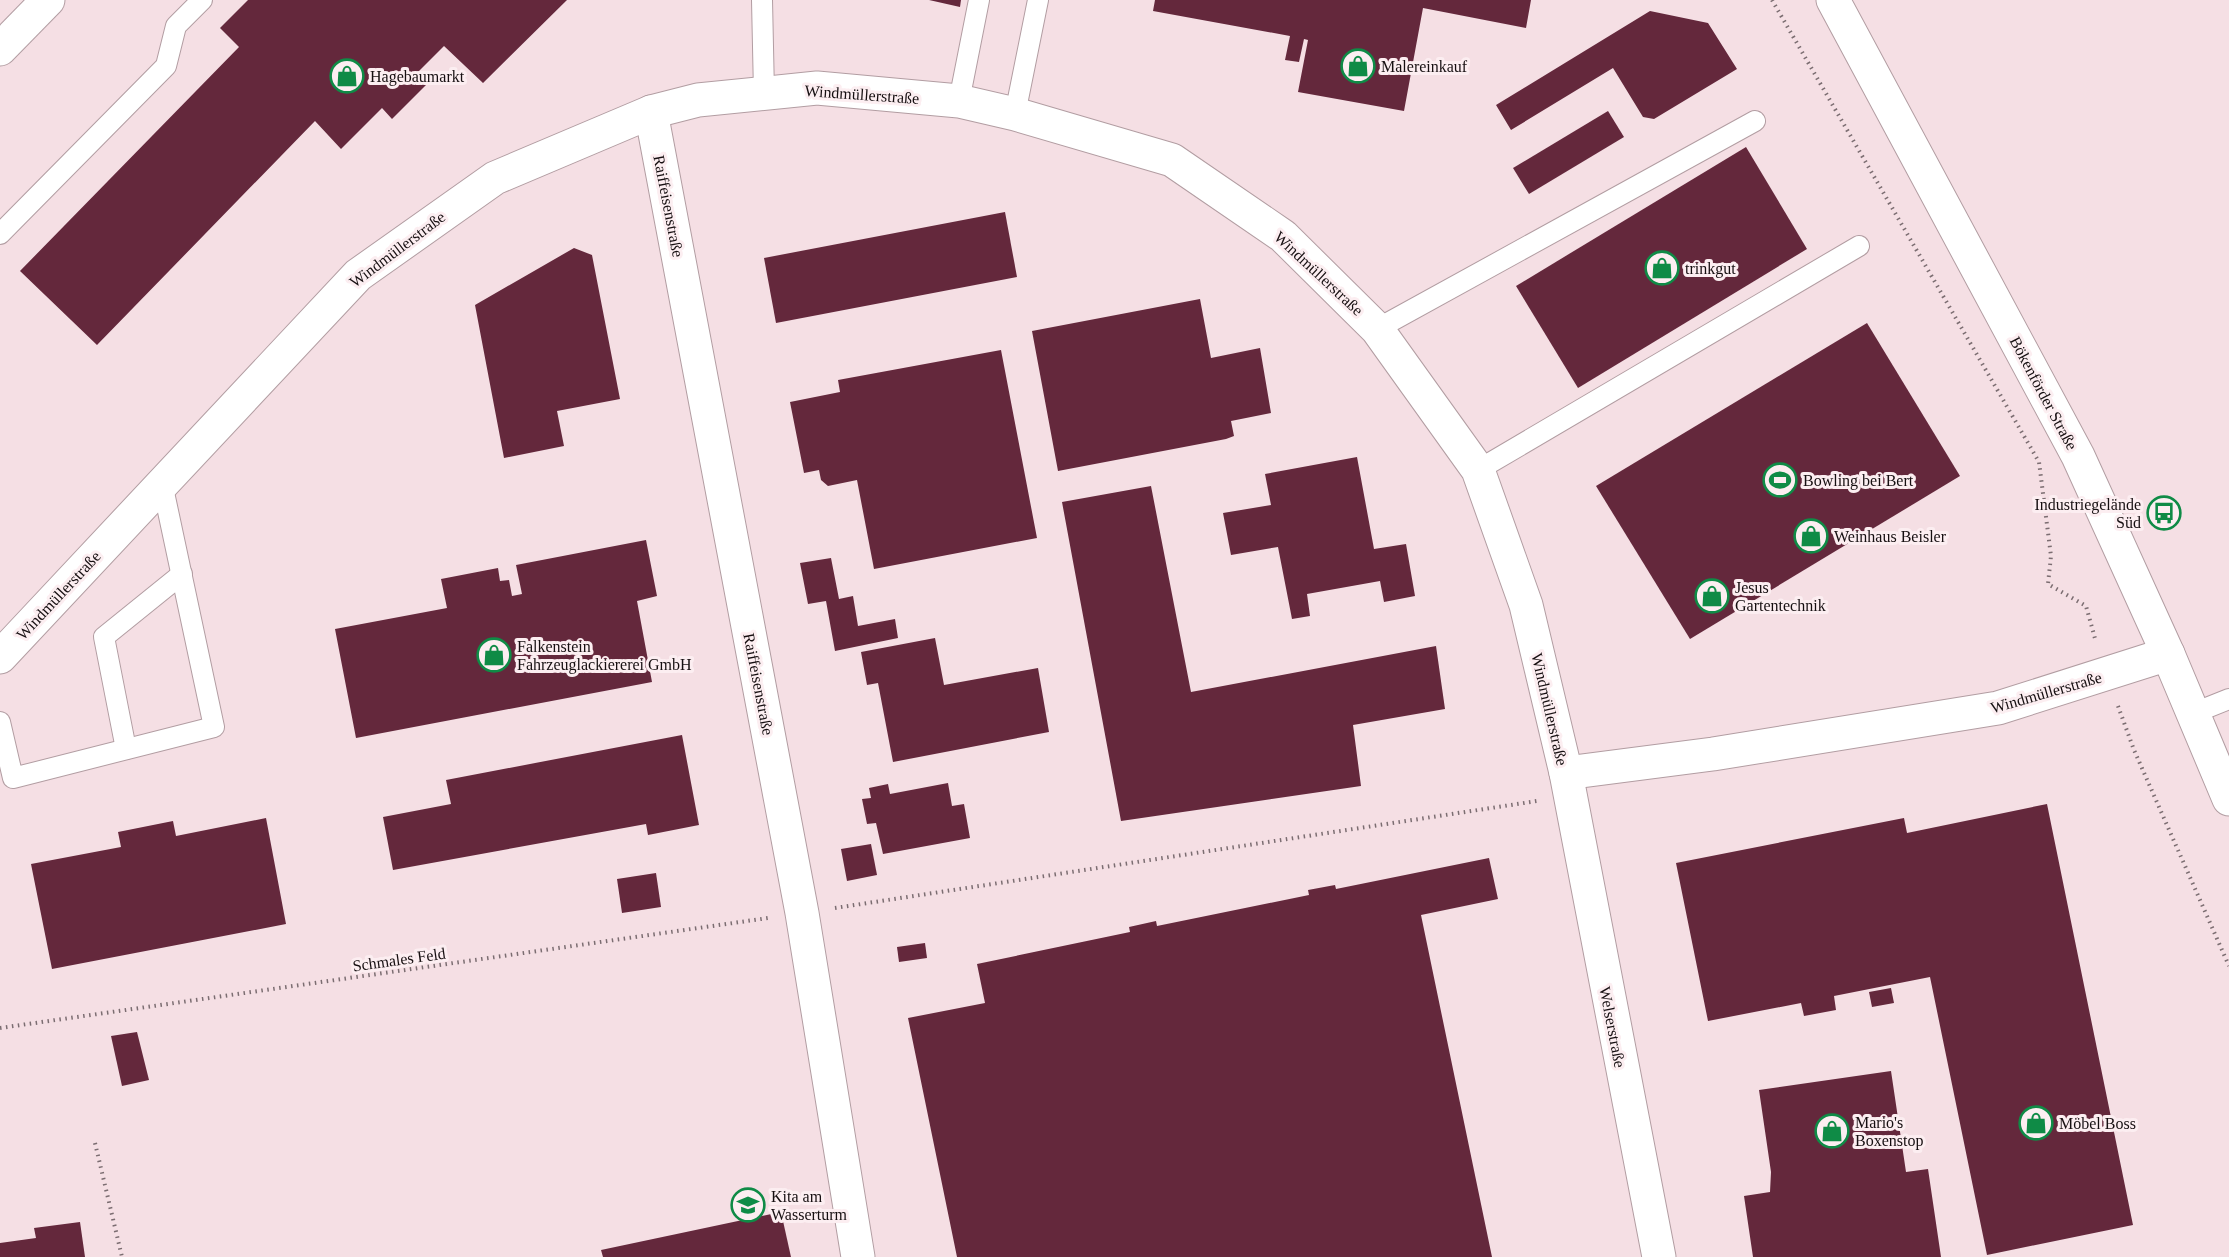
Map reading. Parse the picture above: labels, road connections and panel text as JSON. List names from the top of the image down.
{
  "streets": {
    "street": [
      "Windmüllerstraße",
      "Raiffeisenstraße",
      "Bökenförder Straße",
      "Welserstraße"
    ],
    "path": ["Schmales Feld"]
  },
  "crossings": [
    ["Windmüllerstraße", "Raiffeisenstraße"],
    ["Windmüllerstraße", "Bökenförder Straße"],
    ["Windmüllerstraße", "Schmales Feld"],
    ["Windmüllerstraße", "Welserstraße"],
    ["Raiffeisenstraße", "Schmales Feld"],
    ["Schmales Feld", "Welserstraße"]
  ],
  "places": {
    "shop": [
      "Malereinkauf",
      "Hagebaumarkt",
      "trinkgut",
      "Weinhaus Beisler",
      "Jesus Gartentechnik",
      "Falkenstein Fahrzeuglackiererei GmbH",
      "Möbel Boss",
      "Mario's Boxenstop"
    ],
    "sports": ["Bowling bei Bert"],
    "bus stop": ["Industriegelände Süd"],
    "school or university": ["Kita am Wasserturm"]
  }
}
